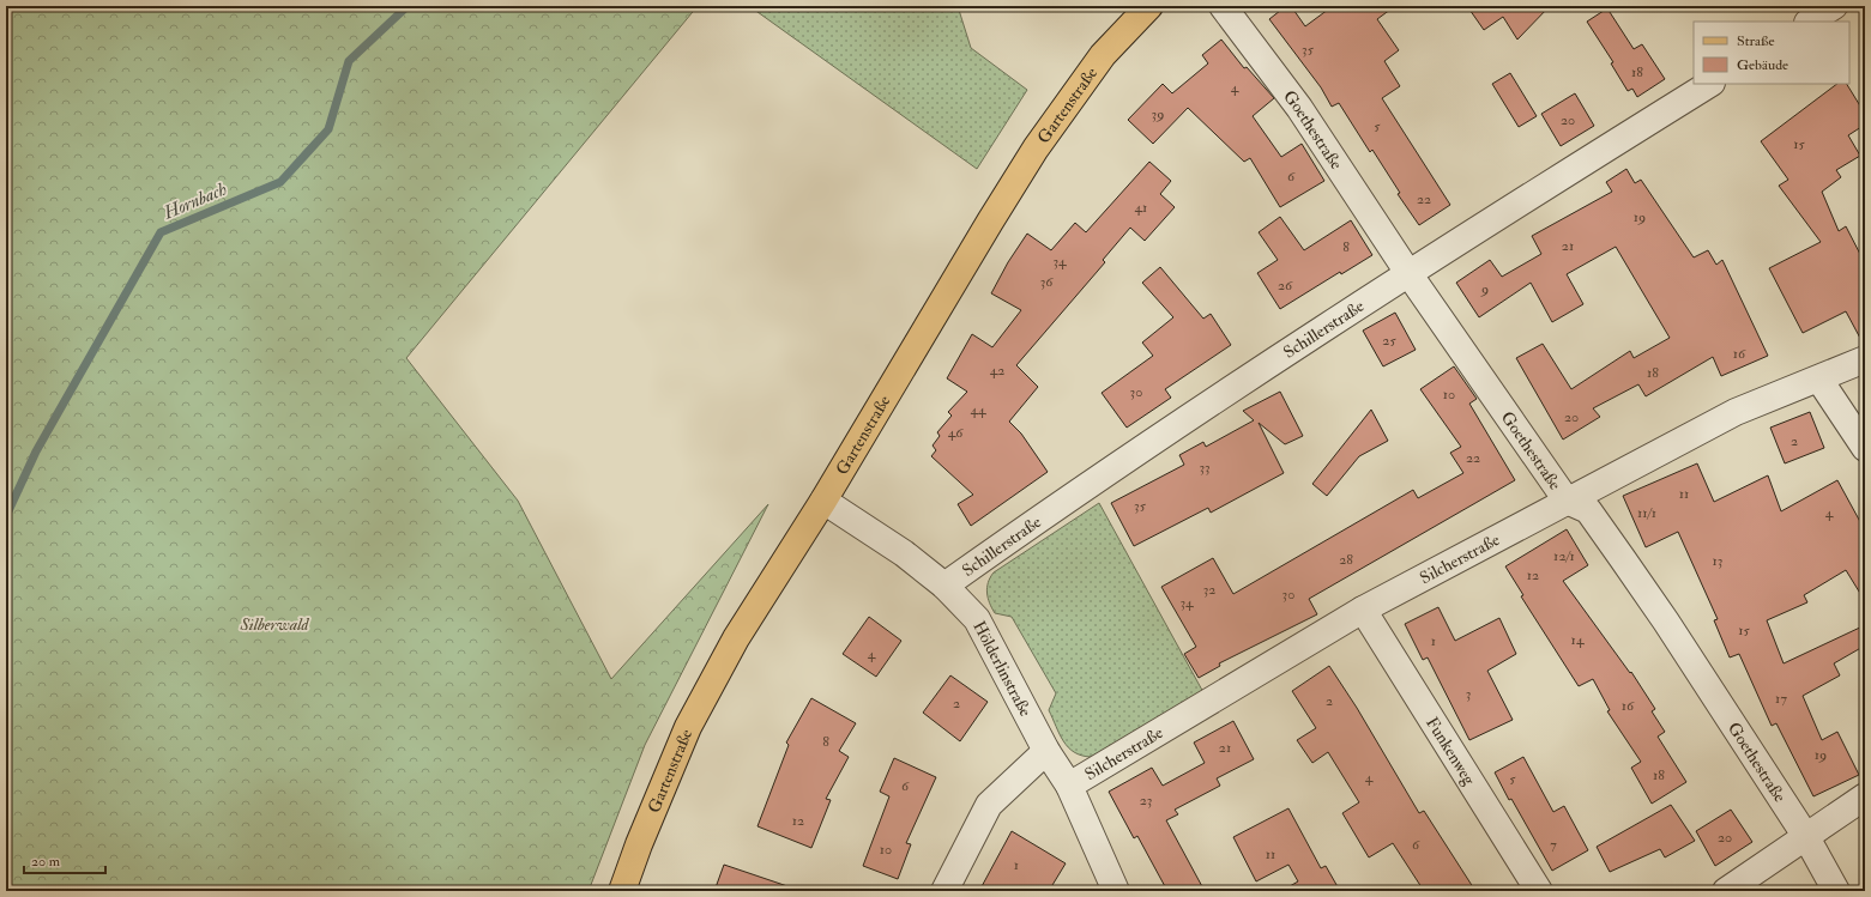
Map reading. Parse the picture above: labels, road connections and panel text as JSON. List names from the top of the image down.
{
  "streets": {
    "main road": ["Gartenstraße"],
    "street": [
      "Goethestraße",
      "Schillerstraße",
      "Silcherstraße",
      "Hölderlinstraße",
      "Funkenweg"
    ]
  },
  "crossings": [
    ["Gartenstraße", "Hölderlinstraße"],
    ["Goethestraße", "Schillerstraße"],
    ["Goethestraße", "Silcherstraße"],
    ["Schillerstraße", "Hölderlinstraße"],
    ["Silcherstraße", "Hölderlinstraße"],
    ["Silcherstraße", "Funkenweg"]
  ],
  "water": ["Hornbach"],
  "parks": ["Silberwald"],
  "house_numbers": [
    "35",
    "18",
    "4",
    "39",
    "20",
    "5",
    "15",
    "6",
    "22",
    "41",
    "19",
    "21",
    "8",
    "34",
    "36",
    "26",
    "9",
    "25",
    "16",
    "42",
    "18",
    "30",
    "10",
    "44",
    "20",
    "46",
    "2",
    "22",
    "33",
    "11",
    "35",
    "11/1",
    "4",
    "12/1",
    "28",
    "13",
    "12",
    "32",
    "30",
    "34",
    "15",
    "14",
    "1",
    "4",
    "3",
    "17",
    "2",
    "2",
    "16",
    "8",
    "21",
    "19",
    "18",
    "4",
    "5",
    "6",
    "23",
    "12",
    "20",
    "6",
    "7",
    "10",
    "11",
    "1"
  ],
  "legend": ["Straße", "Gebäude"],
  "scale_bar": "20 m"
}
